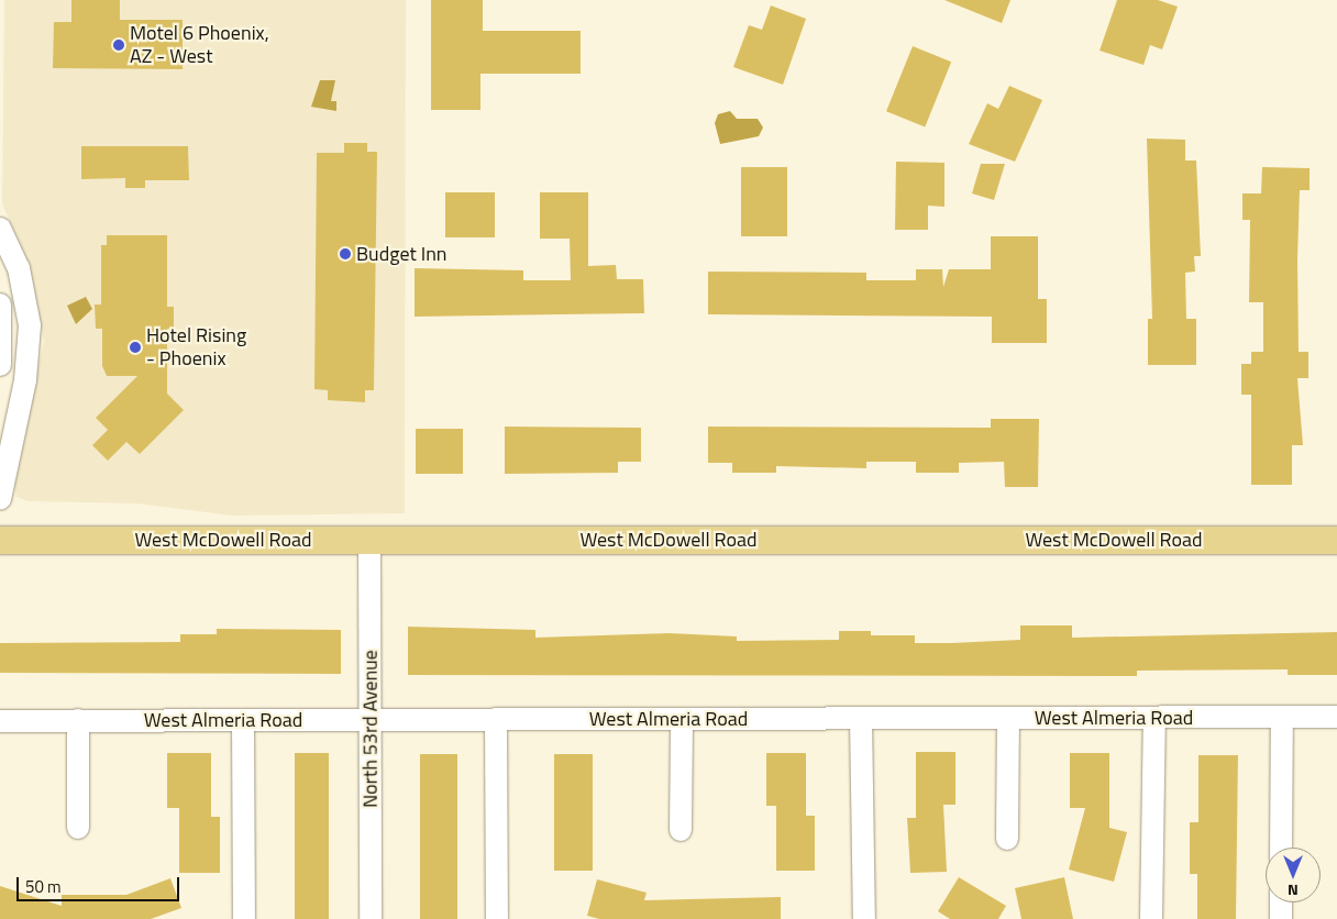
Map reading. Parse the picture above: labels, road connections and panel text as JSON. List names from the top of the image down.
{
  "streets": {
    "main road": ["West McDowell Road"],
    "street": ["West Almeria Road", "North 53rd Avenue"]
  },
  "crossings": [
    ["West McDowell Road", "North 53rd Avenue"],
    ["West Almeria Road", "North 53rd Avenue"]
  ],
  "places": ["Motel 6 Phoenix, AZ - West", "Budget Inn", "Hotel Rising - Phoenix"],
  "scale_bar": "50 m",
  "north": "bottom"
}
